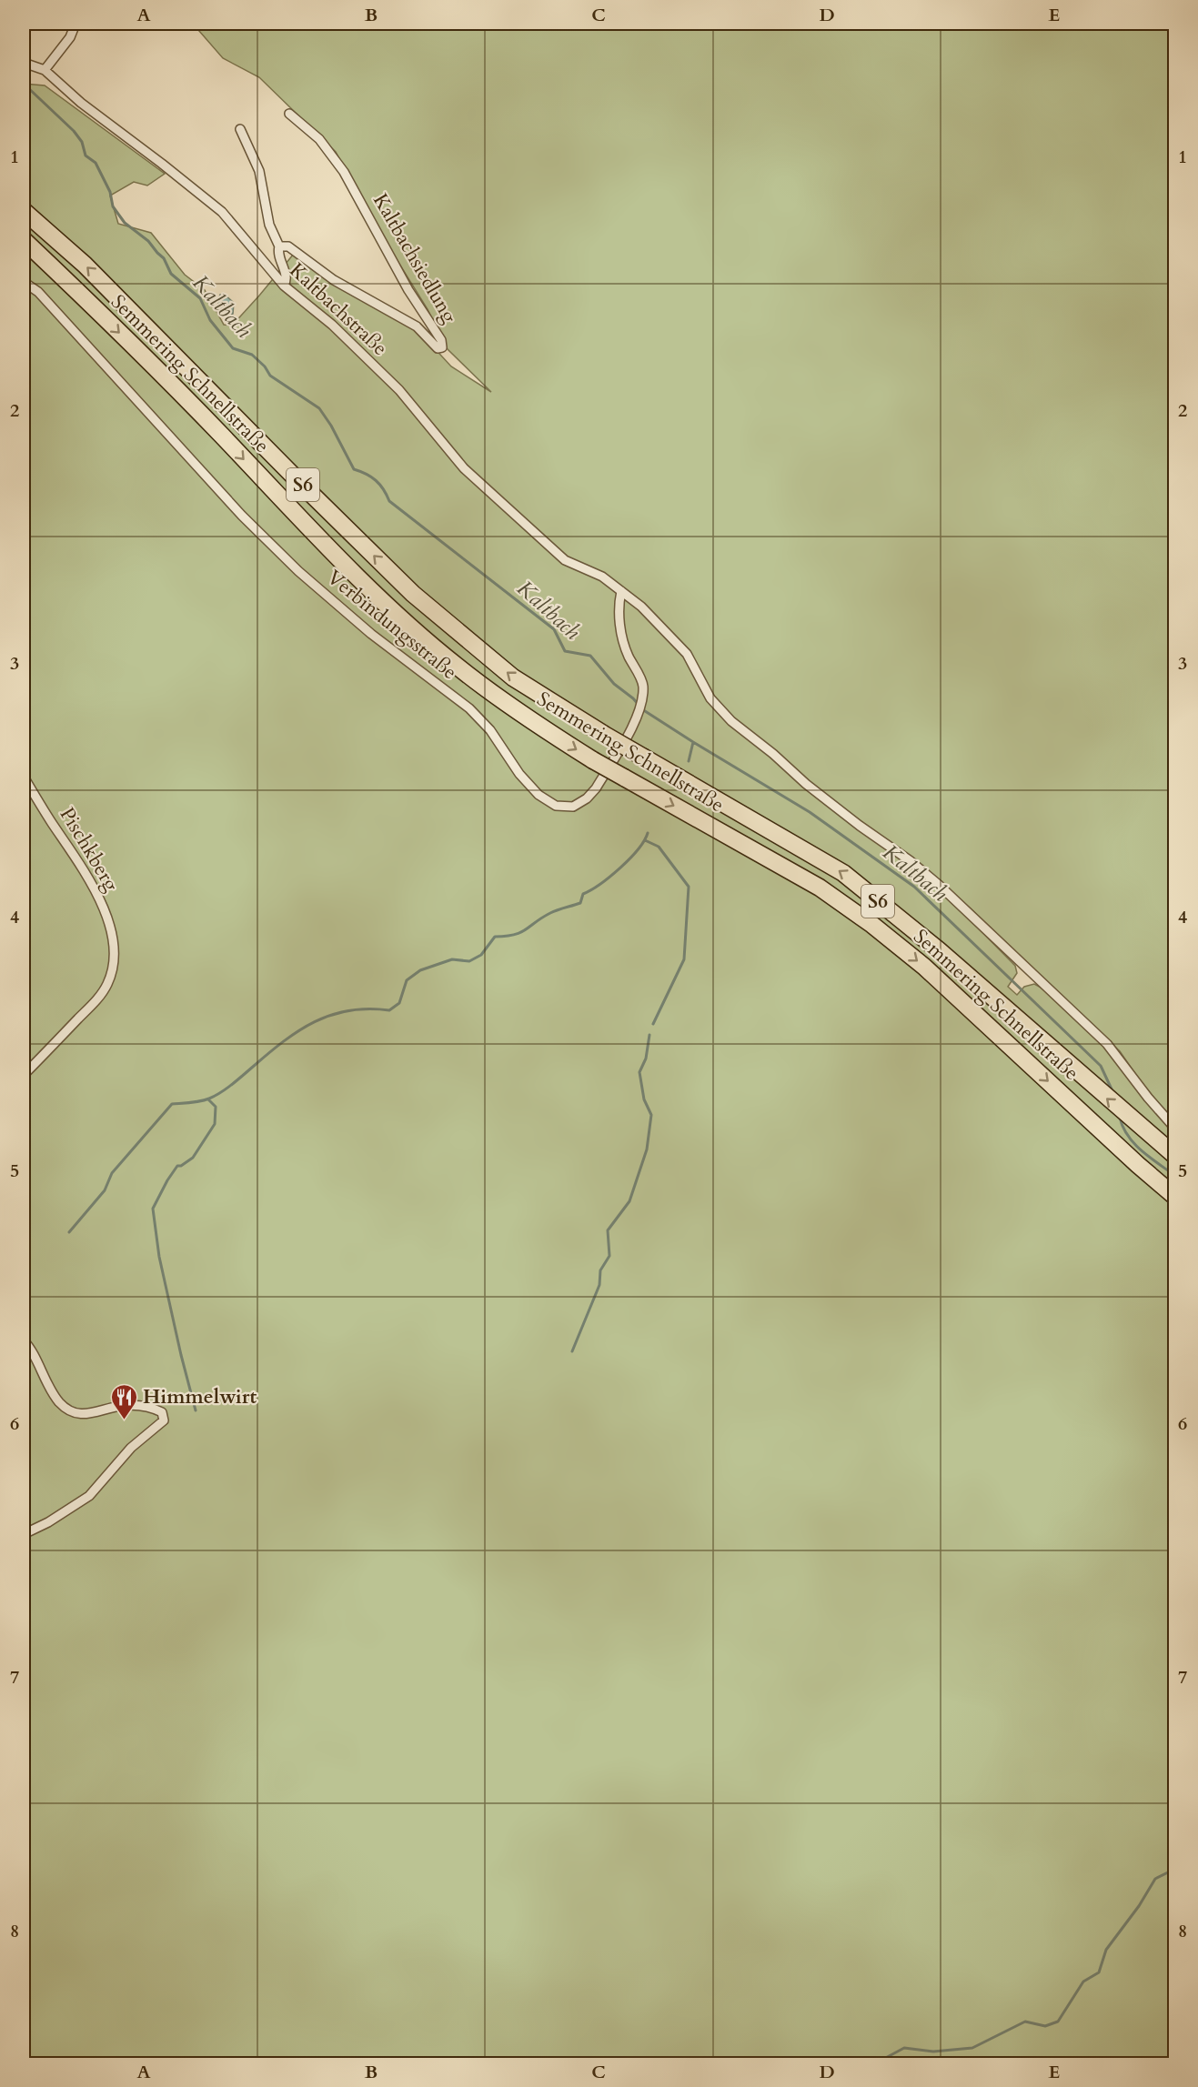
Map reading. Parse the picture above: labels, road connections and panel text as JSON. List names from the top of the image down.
{
  "streets": {
    "highway": ["Semmering Schnellstraße", "S6"],
    "street": [
      "Kaltbachsiedlung",
      "Kaltbachstraße",
      "Verbindungsstraße",
      "Pischkberg"
    ]
  },
  "crossings": [
    ["Kaltbachstraße", "Verbindungsstraße"]
  ],
  "water": ["Kaltbach"],
  "places": {
    "restaurant": ["Himmelwirt"]
  },
  "grid": {
    "columns": [
      "A",
      "B",
      "C",
      "D",
      "E"
    ],
    "rows": [
      "1",
      "2",
      "3",
      "4",
      "5",
      "6",
      "7",
      "8"
    ]
  }
}
